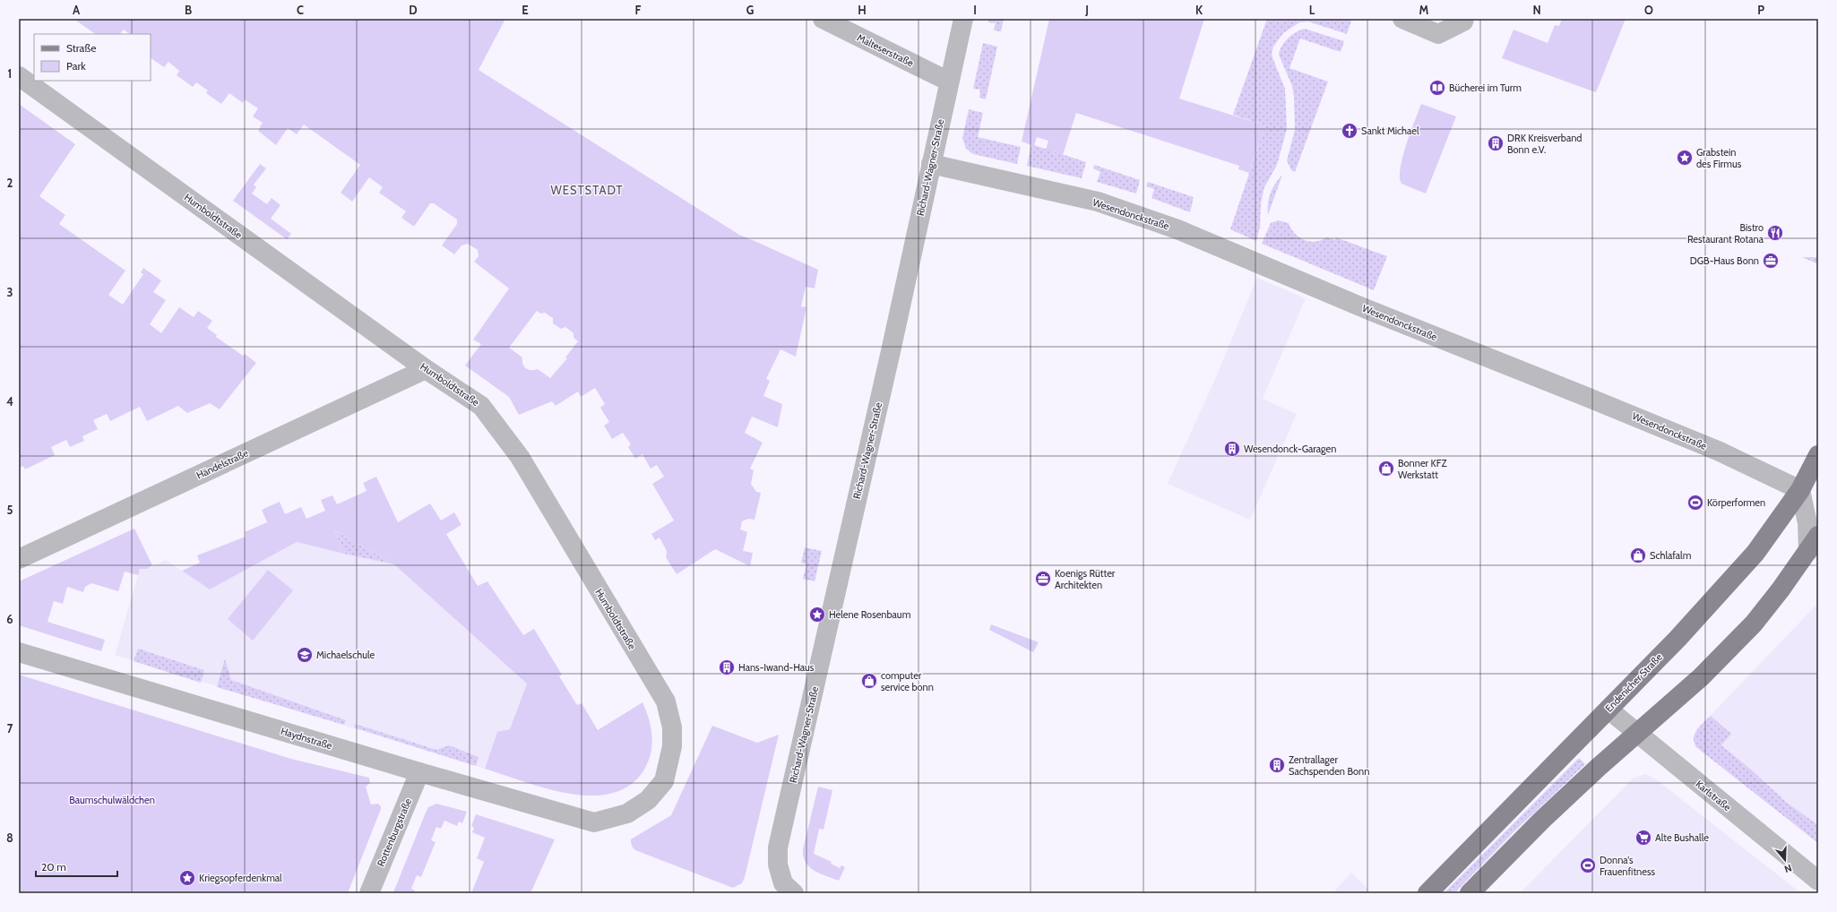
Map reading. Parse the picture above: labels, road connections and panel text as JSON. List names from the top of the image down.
{
  "streets": {
    "main road": ["Endenicher Straße"],
    "street": [
      "Malteserstraße",
      "Richard-Wagner-Straße",
      "Wesendonckstraße",
      "Humboldtstraße",
      "Händelstraße",
      "Haydnstraße",
      "Karlstraße",
      "Rottenburgstraße"
    ]
  },
  "crossings": [
    ["Malteserstraße", "Richard-Wagner-Straße"],
    ["Richard-Wagner-Straße", "Wesendonckstraße"],
    ["Wesendonckstraße", "Endenicher Straße"],
    ["Humboldtstraße", "Händelstraße"],
    ["Humboldtstraße", "Haydnstraße"],
    ["Endenicher Straße", "Karlstraße"],
    ["Haydnstraße", "Rottenburgstraße"]
  ],
  "districts": ["WESTSTADT"],
  "parks": ["Baumschulwäldchen"],
  "places": {
    "library": ["Bücherei im Turm"],
    "church": ["Sankt Michael"],
    "building": [
      "DRK Kreisverband Bonn e.V.",
      "Wesendonck-Garagen",
      "Hans-Iwand-Haus",
      "Zentrallager Sachspenden Bonn"
    ],
    "place": ["Grabstein des Firmus", "Helene Rosenbaum", "Kriegsopferdenkmal"],
    "restaurant": ["Bistro Restaurant Rotana"],
    "office": ["DGB-Haus Bonn", "Koenigs Rütter Architekten"],
    "shop": ["Bonner KFZ Werkstatt", "Schlafalm", "computer service bonn"],
    "sports": ["Körperformen", "Donna's Frauenfitness"],
    "school or university": ["Michaelschule"],
    "supermarket": ["Alte Bushalle"]
  },
  "legend": ["Straße", "Park"],
  "scale_bar": "20 m",
  "north": "bottom",
  "grid": {
    "columns": [
      "A",
      "B",
      "C",
      "D",
      "E",
      "F",
      "G",
      "H",
      "I",
      "J",
      "K",
      "L",
      "M",
      "N",
      "O",
      "P"
    ],
    "rows": [
      "1",
      "2",
      "3",
      "4",
      "5",
      "6",
      "7",
      "8"
    ]
  }
}
